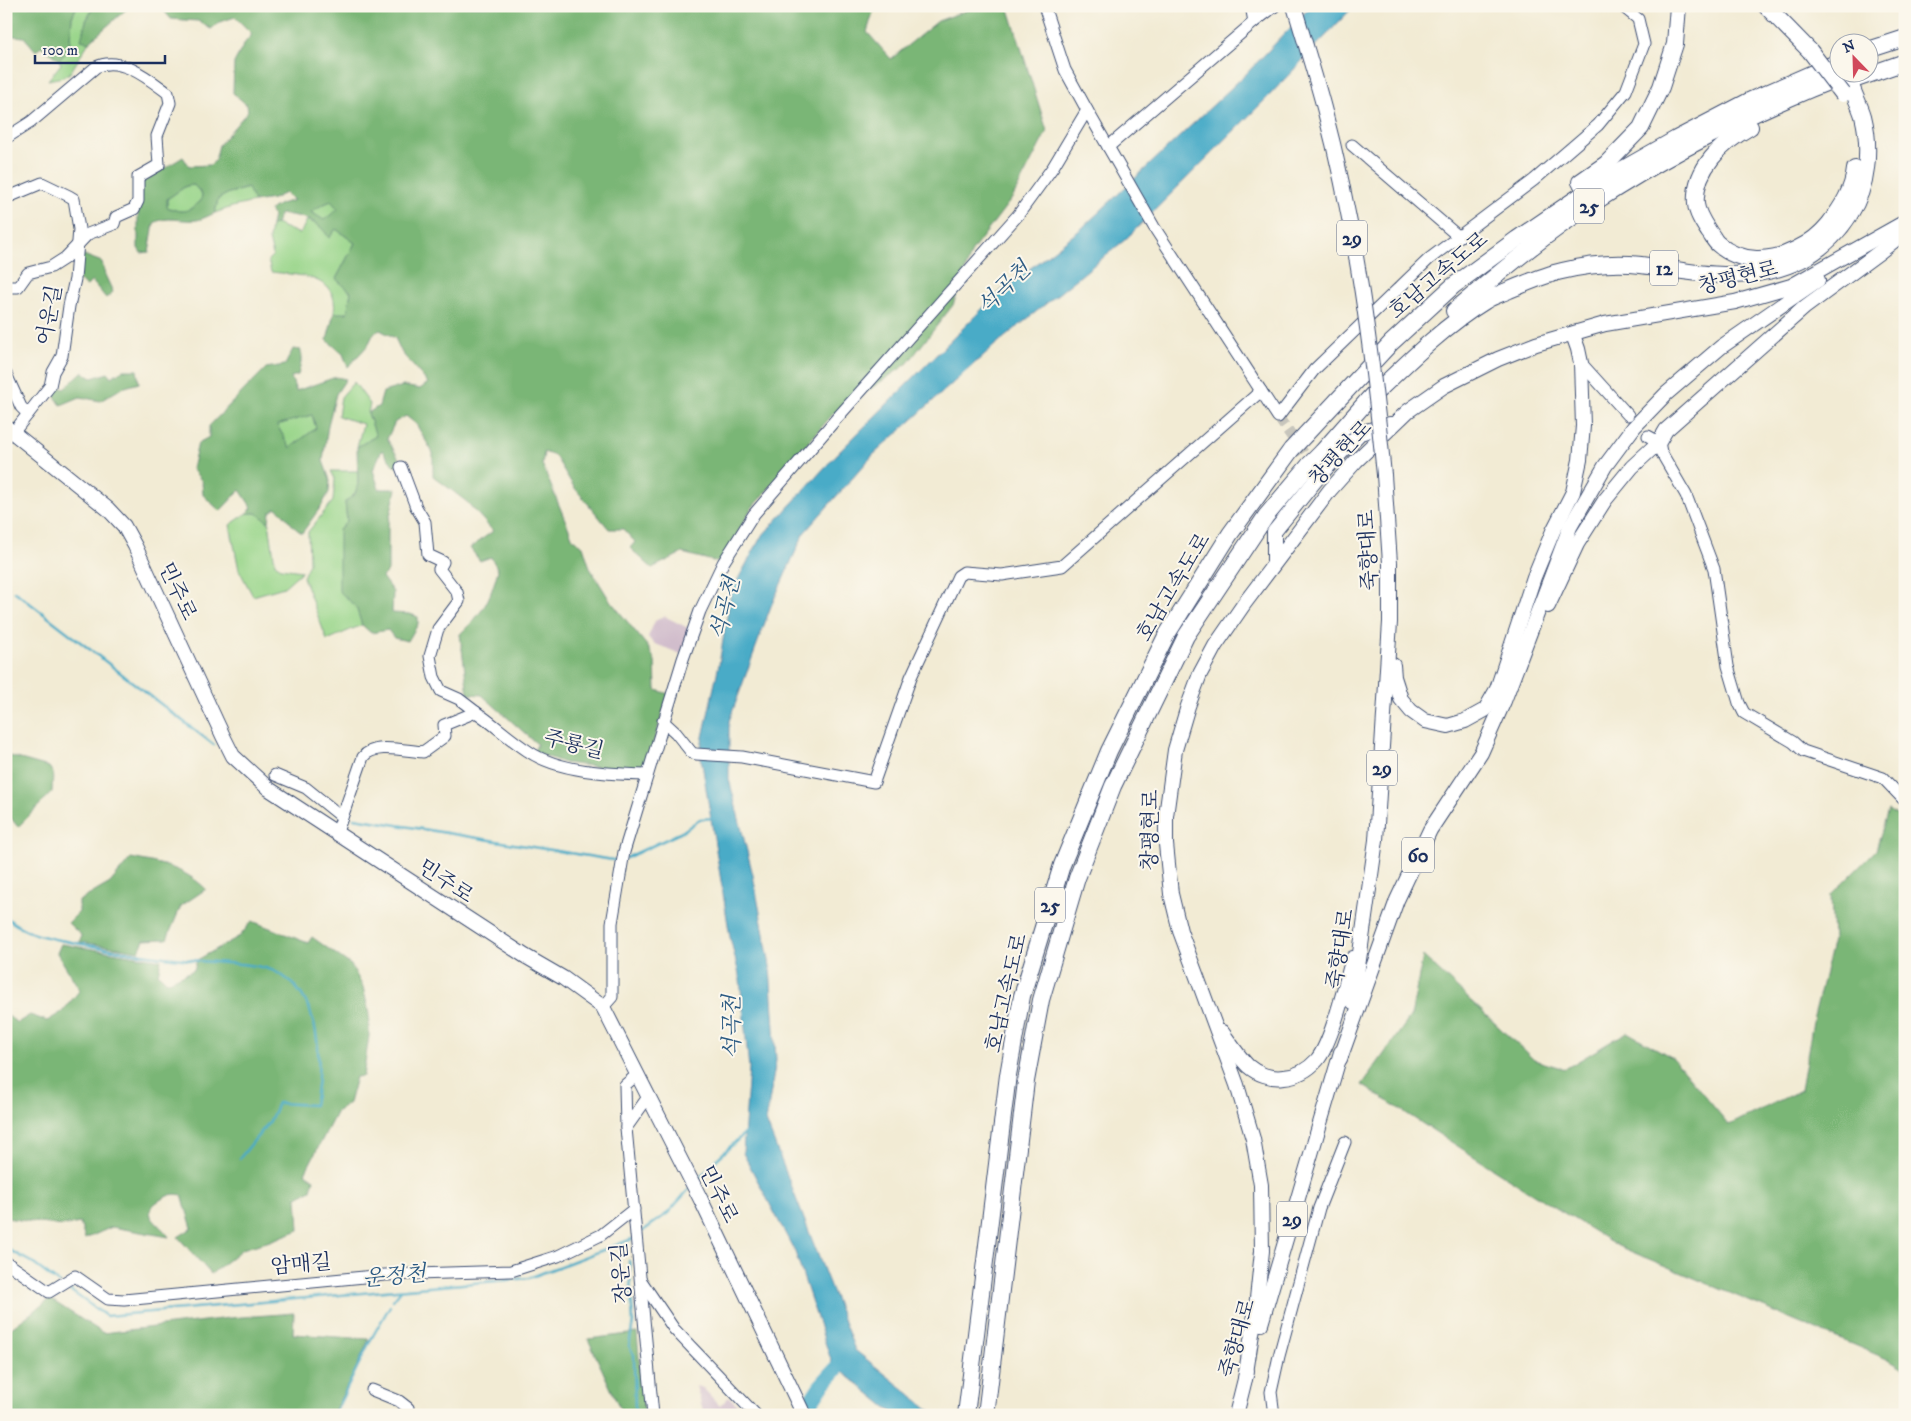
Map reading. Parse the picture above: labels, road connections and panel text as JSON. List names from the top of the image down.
{
  "streets": {
    "highway": ["25", "12", "호남고속도로"],
    "main road": [
      "29",
      "창평현로",
      "죽향대로",
      "민주로",
      "60"
    ],
    "street": [
      "어운길",
      "주룡길",
      "암매길",
      "장운길"
    ]
  },
  "crossings": [
    ["12", "호남고속도로"],
    ["창평현로", "60"],
    ["어운길", "민주로"],
    ["죽향대로", "60"],
    ["민주로", "장운길"],
    ["암매길", "장운길"]
  ],
  "water": ["석곡천", "운정천"],
  "scale_bar": "100 m",
  "north": "top left"
}
